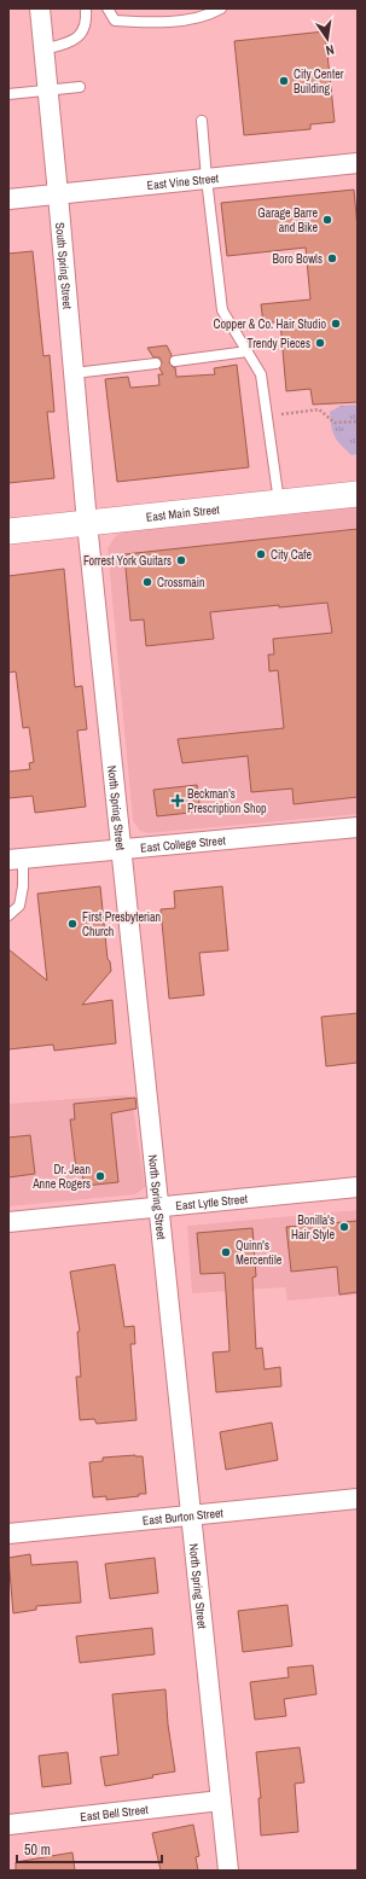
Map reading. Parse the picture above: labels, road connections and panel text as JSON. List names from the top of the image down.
{
  "streets": {
    "street": [
      "East Vine Street",
      "South Spring Street",
      "East Main Street",
      "North Spring Street",
      "East College Street",
      "East Lytle Street",
      "East Burton Street",
      "East Bell Street"
    ]
  },
  "crossings": [
    ["East Vine Street", "South Spring Street"],
    ["South Spring Street", "East Main Street"],
    ["South Spring Street", "North Spring Street"],
    ["East Main Street", "North Spring Street"],
    ["North Spring Street", "East College Street"],
    ["North Spring Street", "East Lytle Street"],
    ["North Spring Street", "East Burton Street"],
    ["North Spring Street", "East Bell Street"]
  ],
  "places": {
    "other": [
      "City Center Building",
      "Garage Barre and Bike",
      "Boro Bowls",
      "Copper & Co. Hair Studio",
      "Trendy Pieces",
      "City Cafe",
      "Forrest York Guitars",
      "Crossmain",
      "First Presbyterian Church",
      "Dr. Jean Anne Rogers",
      "Bonilla's Hair Style",
      "Quinn's Mercentile"
    ],
    "health": ["Beckman's Prescription Shop"]
  },
  "scale_bar": "50 m",
  "north": "bottom"
}
